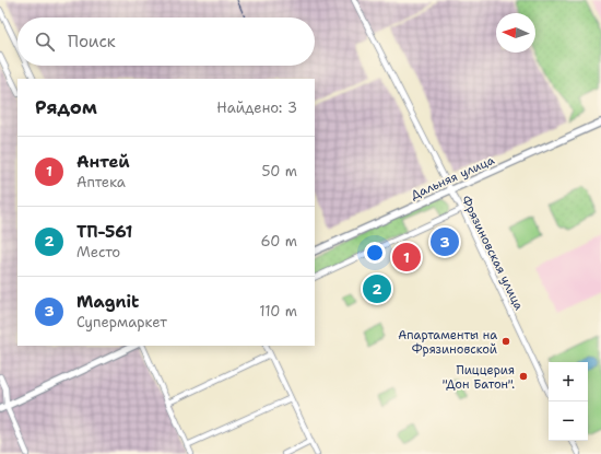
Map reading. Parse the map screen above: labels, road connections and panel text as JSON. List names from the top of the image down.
{
  "streets": {
    "street": ["Дальняя улица", "Фрязиновская улица"]
  },
  "crossings": [
    ["Дальняя улица", "Фрязиновская улица"]
  ],
  "places": ["Апартаменты на Фрязиновской", "Пиццерия \"Дон Батон\"."],
  "north": "left",
  "page": {
    "search": "Поиск",
    "heading": ["Рядом", "Найдено: 3"],
    "list": [
      {
        "mark": "1",
        "name": "Антей",
        "note": "Аптека",
        "value": "50 m"
      },
      {
        "mark": "2",
        "name": "ТП-561",
        "note": "Место",
        "value": "60 m"
      },
      {
        "mark": "3",
        "name": "Magnit",
        "note": "Супермаркет",
        "value": "110 m"
      }
    ],
    "pins": ["3", "1", "2"],
    "map_buttons": ["+", "−"]
  }
}
